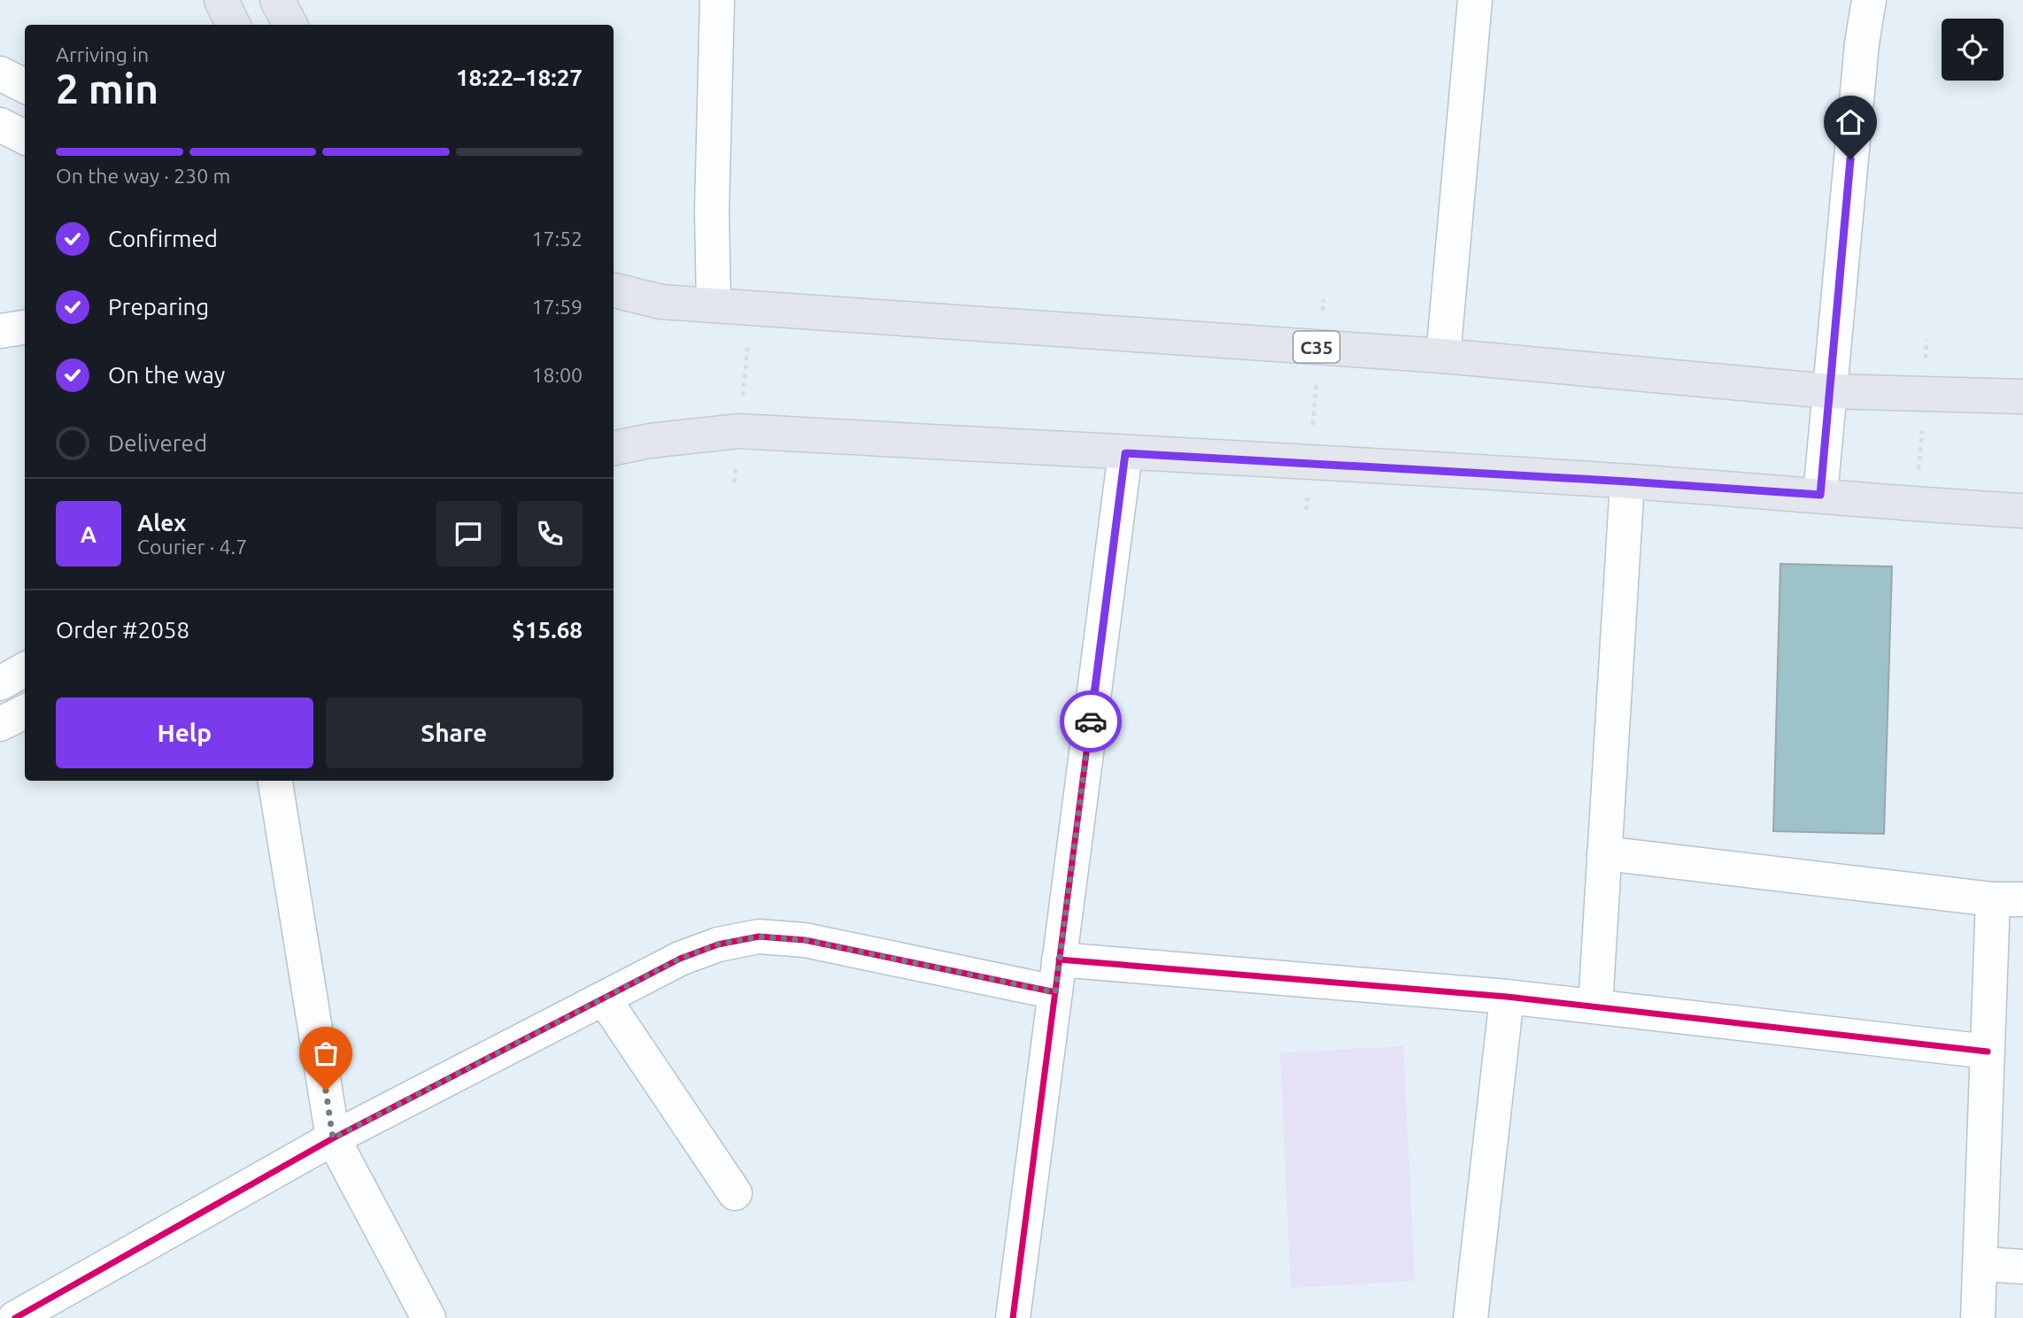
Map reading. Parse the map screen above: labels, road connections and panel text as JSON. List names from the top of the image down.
{
  "streets": {
    "main road": ["C35"]
  },
  "page": {
    "heading": ["2 min", "Arriving in", "18:22–18:27"],
    "panel": [
      "Alex",
      "Courier · 4.7",
      "Order #2058",
      "$15.68"
    ],
    "bar": "On the way · 230 m",
    "list": [
      ["Confirmed", "17:52"],
      ["Preparing", "17:59"],
      ["On the way", "18:00"],
      "Delivered"
    ],
    "round": "A",
    "buttons": ["Help", "Share"]
  }
}
